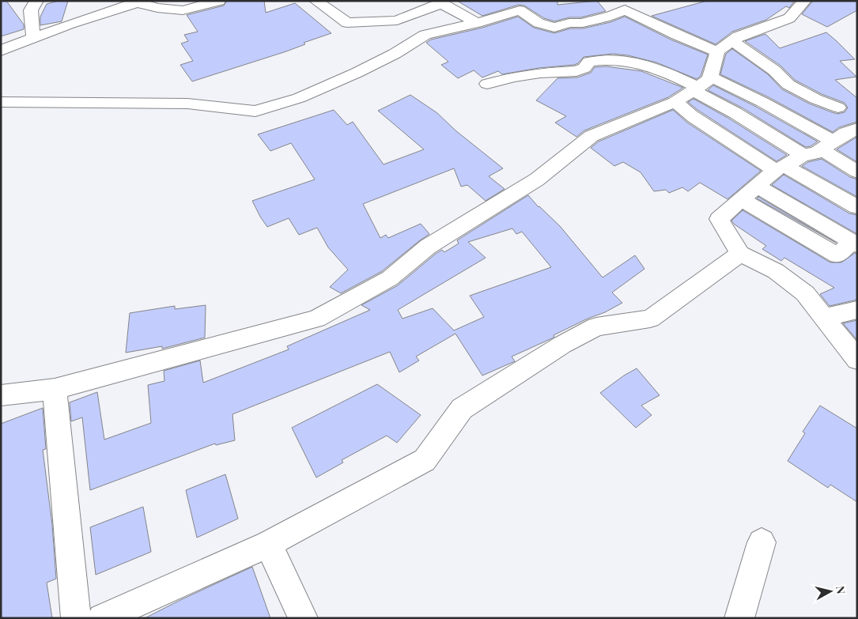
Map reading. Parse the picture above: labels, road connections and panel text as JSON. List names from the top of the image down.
{
  "north": "right"
}
